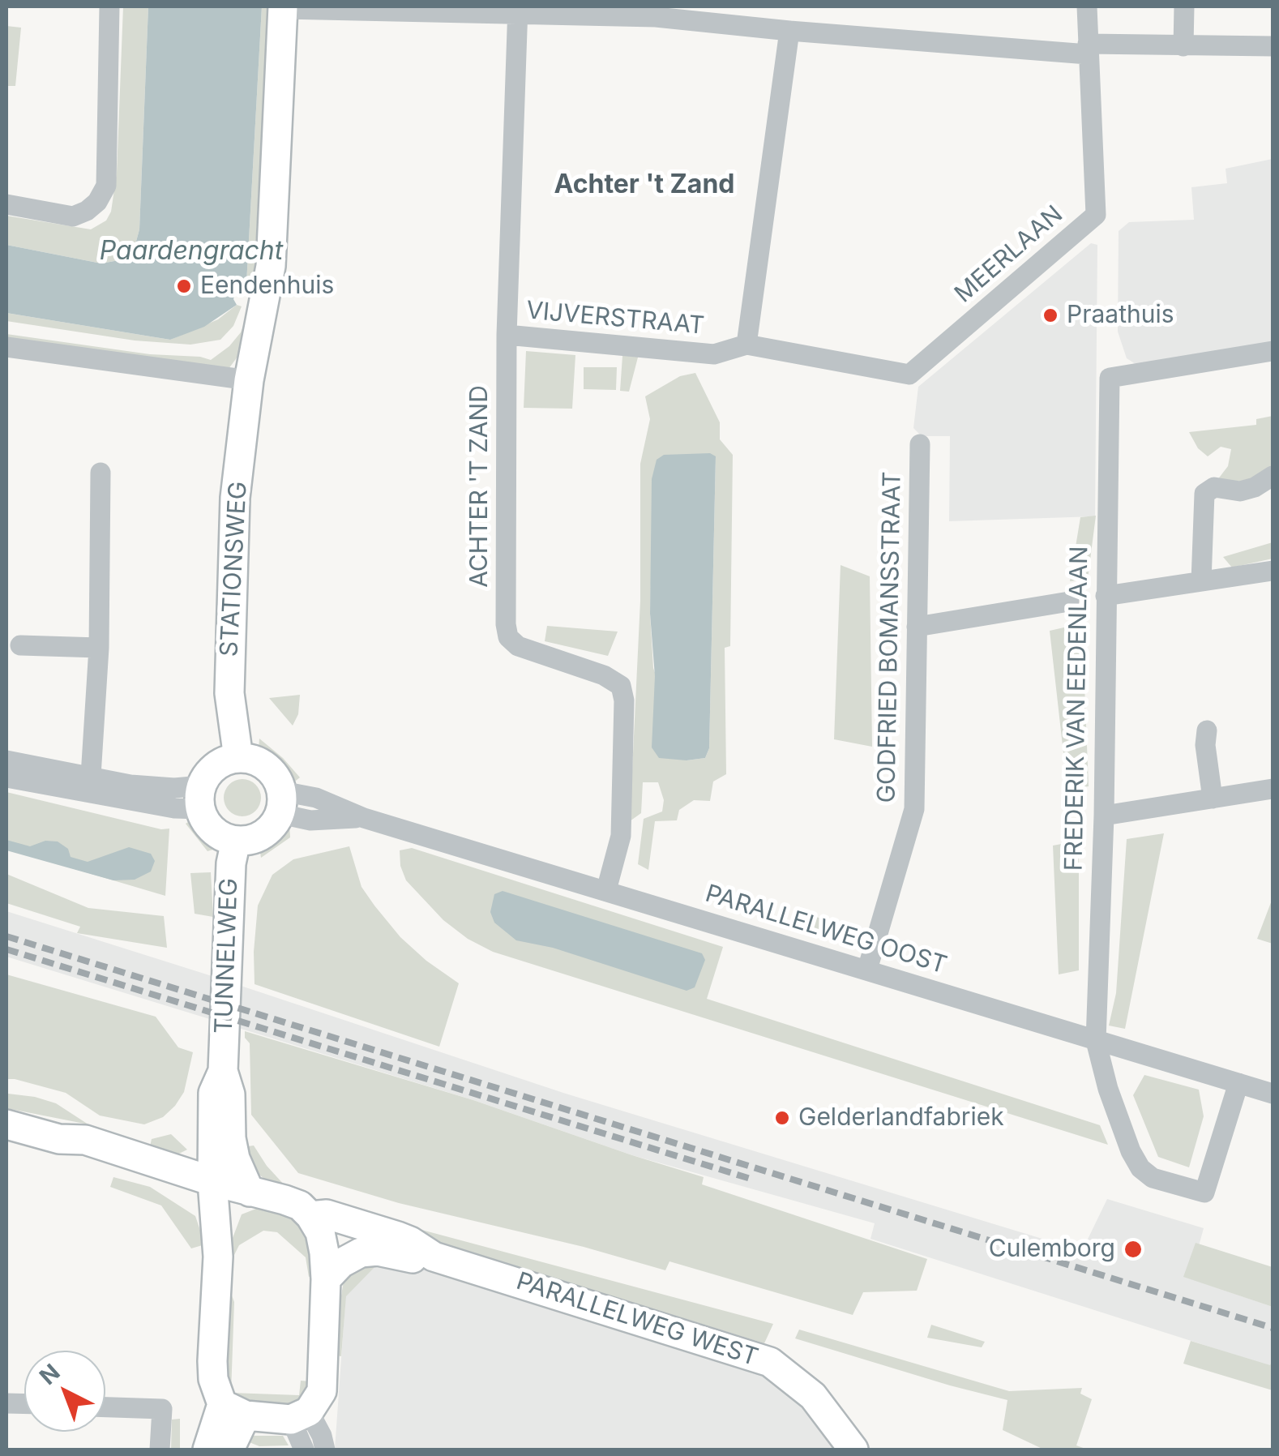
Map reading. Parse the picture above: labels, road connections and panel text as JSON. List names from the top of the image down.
{
  "streets": {
    "street": [
      "MEERLAAN",
      "VIJVERSTRAAT",
      "ACHTER 'T ZAND",
      "STATIONSWEG",
      "GODFRIED BOMANSSTRAAT",
      "FREDERIK VAN EEDENLAAN",
      "PARALLELWEG OOST",
      "TUNNELWEG",
      "PARALLELWEG WEST"
    ]
  },
  "crossings": [
    ["MEERLAAN", "VIJVERSTRAAT"],
    ["VIJVERSTRAAT", "ACHTER 'T ZAND"],
    ["ACHTER 'T ZAND", "PARALLELWEG OOST"],
    ["STATIONSWEG", "PARALLELWEG OOST"],
    ["STATIONSWEG", "TUNNELWEG"],
    ["GODFRIED BOMANSSTRAAT", "PARALLELWEG OOST"],
    ["FREDERIK VAN EEDENLAAN", "PARALLELWEG OOST"],
    ["PARALLELWEG OOST", "TUNNELWEG"],
    ["TUNNELWEG", "PARALLELWEG WEST"]
  ],
  "districts": ["Achter 't Zand"],
  "water": ["Paardengracht"],
  "places": [
    "Eendenhuis",
    "Praathuis",
    "Gelderlandfabriek",
    "Culemborg"
  ],
  "north": "top left"
}
